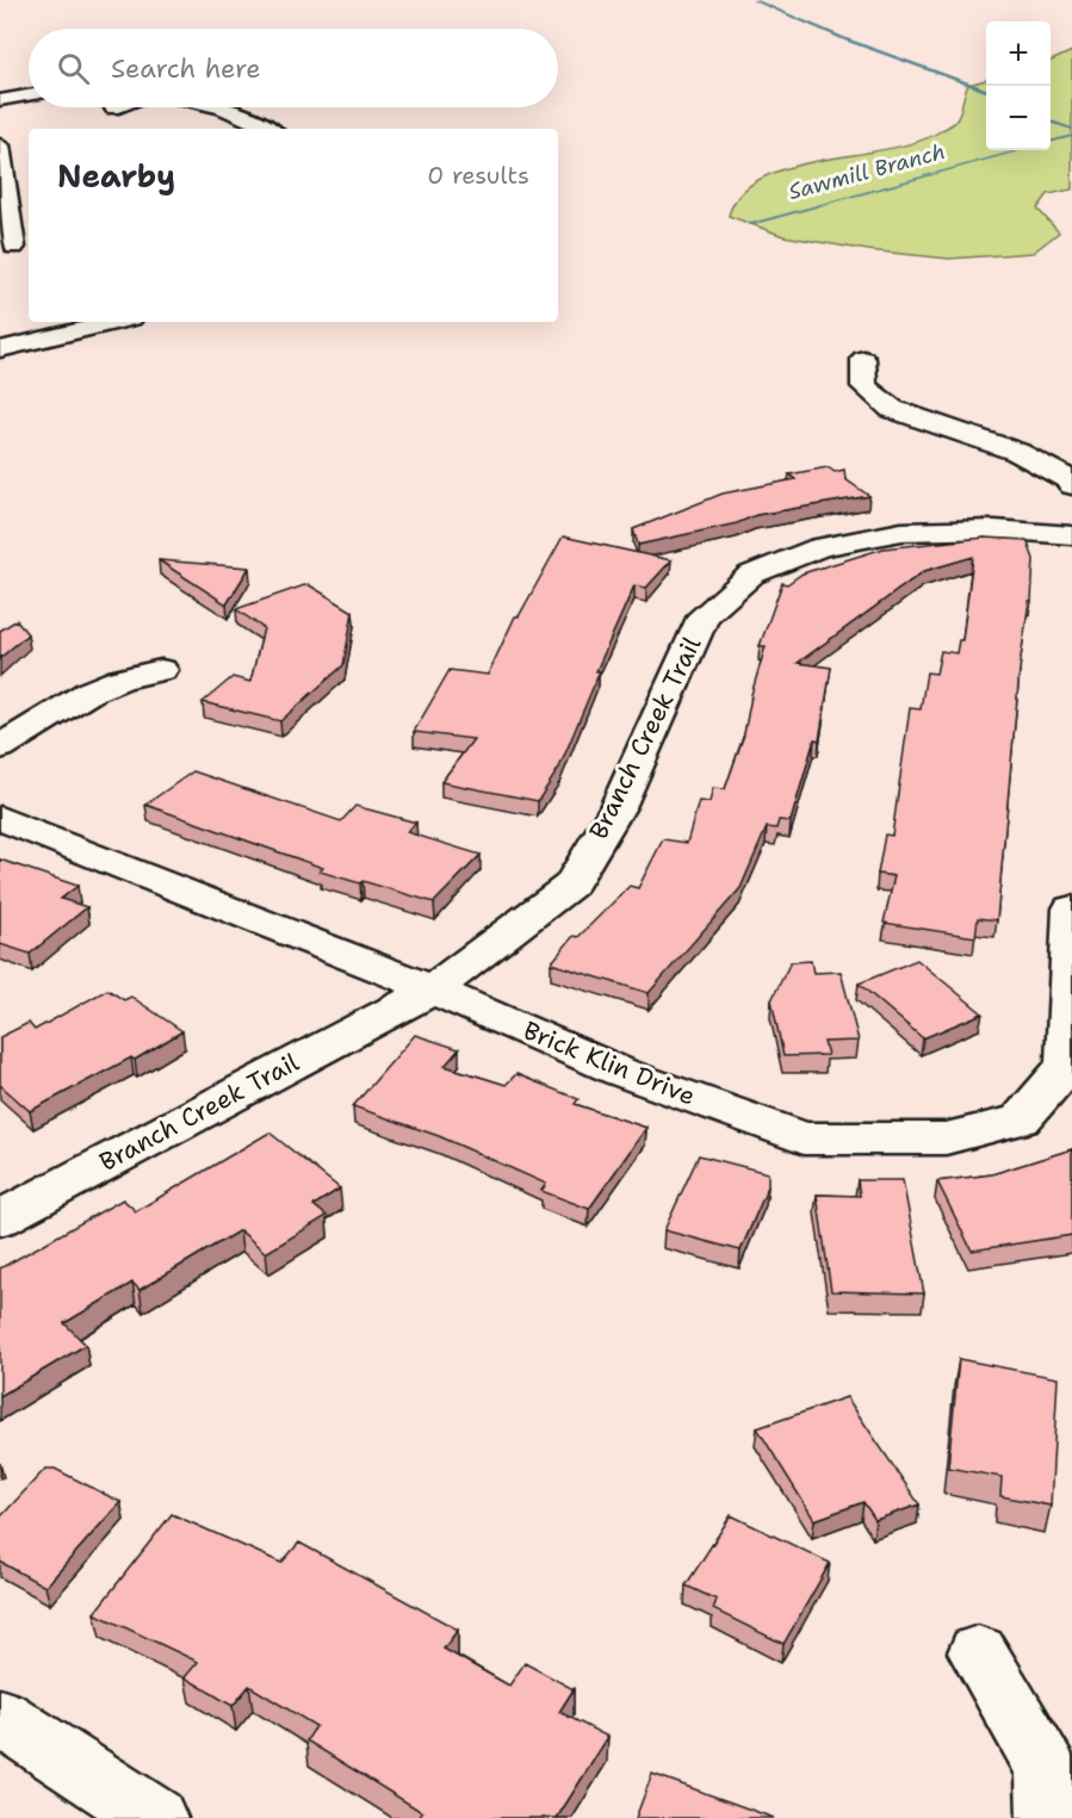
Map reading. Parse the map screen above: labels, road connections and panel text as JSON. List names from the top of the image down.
{
  "streets": {
    "street": ["Branch Creek Trail", "Brick Klin Drive"]
  },
  "crossings": [
    ["Branch Creek Trail", "Brick Klin Drive"]
  ],
  "water": ["Sawmill Branch"],
  "page": {
    "map_buttons": ["+", "−"],
    "search": "Search here",
    "heading": ["Nearby", "0 results"]
  }
}
